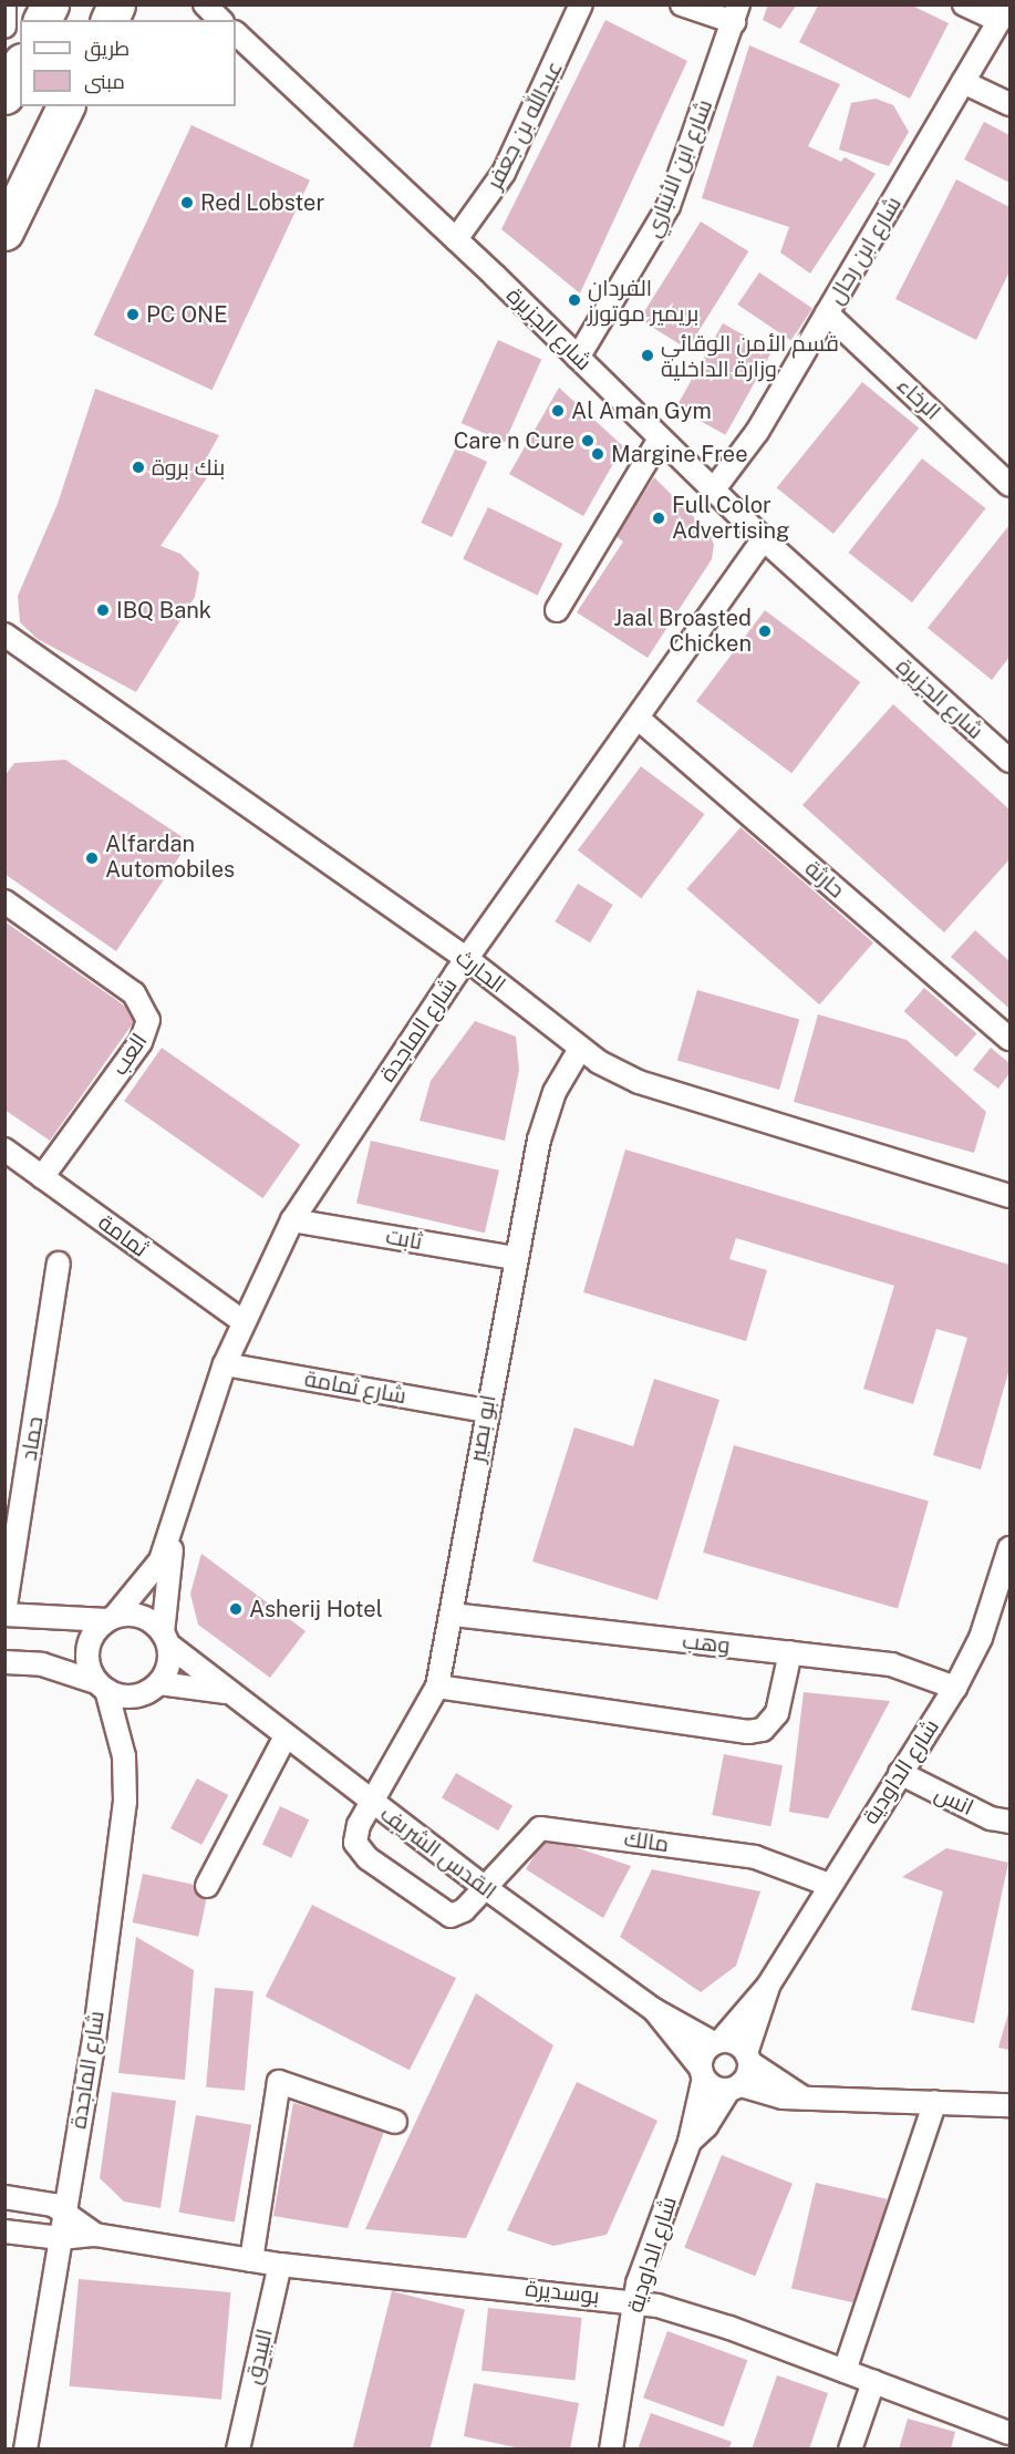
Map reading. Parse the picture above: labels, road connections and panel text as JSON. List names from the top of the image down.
{
  "streets": {
    "street": [
      "عبدالله بن جعفر",
      "شارع ابن الأنباري",
      "شارع ابن رحال",
      "شارع الجزيرة",
      "الرخاء",
      "حارثة",
      "الحارث",
      "شارع الماجدة",
      "العب",
      "ثمامة",
      "ثابت",
      "شارع ثمامة",
      "ابو بصير",
      "حماد",
      "وهب",
      "شارع الداودية",
      "انس",
      "مالك",
      "القدس الشريف",
      "بوسديرة",
      "البيدق"
    ]
  },
  "crossings": [
    ["عبدالله بن جعفر", "شارع الجزيرة"],
    ["شارع ابن الأنباري", "شارع الجزيرة"],
    ["شارع ابن رحال", "شارع الجزيرة"],
    ["شارع ابن رحال", "الرخاء"],
    ["شارع الجزيرة", "شارع الماجدة"],
    ["حارثة", "شارع الماجدة"],
    ["الحارث", "شارع الماجدة"],
    ["الحارث", "ابو بصير"],
    ["شارع الماجدة", "ثمامة"],
    ["شارع الماجدة", "ثابت"],
    ["شارع الماجدة", "شارع ثمامة"],
    ["شارع الماجدة", "القدس الشريف"],
    ["شارع الماجدة", "بوسديرة"],
    ["العب", "ثمامة"],
    ["ثابت", "ابو بصير"],
    ["شارع ثمامة", "ابو بصير"],
    ["ابو بصير", "وهب"],
    ["ابو بصير", "مالك"],
    ["ابو بصير", "القدس الشريف"],
    ["وهب", "شارع الداودية"],
    ["شارع الداودية", "انس"],
    ["شارع الداودية", "مالك"],
    ["شارع الداودية", "القدس الشريف"],
    ["شارع الداودية", "بوسديرة"],
    ["مالك", "القدس الشريف"],
    ["بوسديرة", "البيدق"]
  ],
  "places": [
    "Red Lobster",
    "الفردان بريمير موتورز",
    "PC ONE",
    "قسم الأمن الوقائي وزارة الداخلية",
    "Al Aman Gym",
    "Care n Cure",
    "Margine Free",
    "بنك بروة",
    "Full Color Advertising",
    "IBQ Bank",
    "Jaal Broasted Chicken",
    "Alfardan Automobiles",
    "Asherij Hotel"
  ],
  "legend": ["طريق", "مبنى"]
}
